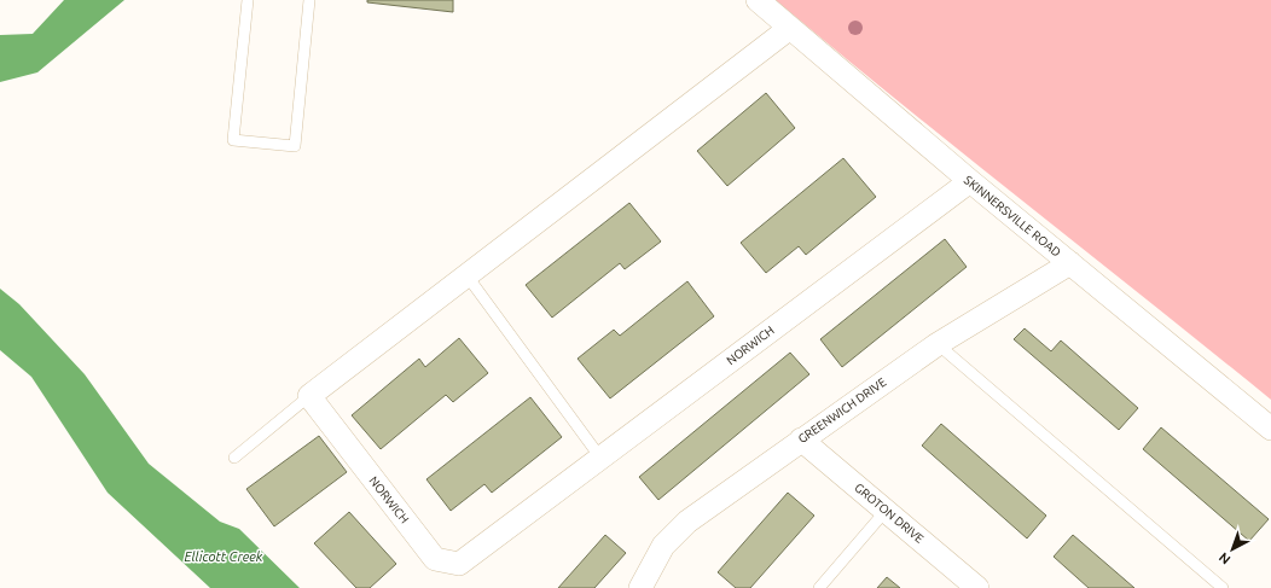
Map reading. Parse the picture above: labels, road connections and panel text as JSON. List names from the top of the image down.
{
  "streets": {
    "street": [
      "SKINNERSVILLE ROAD",
      "NORWICH",
      "GREENWICH DRIVE",
      "GROTON DRIVE"
    ]
  },
  "crossings": [
    ["SKINNERSVILLE ROAD", "NORWICH"],
    ["SKINNERSVILLE ROAD", "GREENWICH DRIVE"],
    ["GREENWICH DRIVE", "GROTON DRIVE"]
  ],
  "water": ["Ellicott Creek"],
  "north": "bottom left"
}
